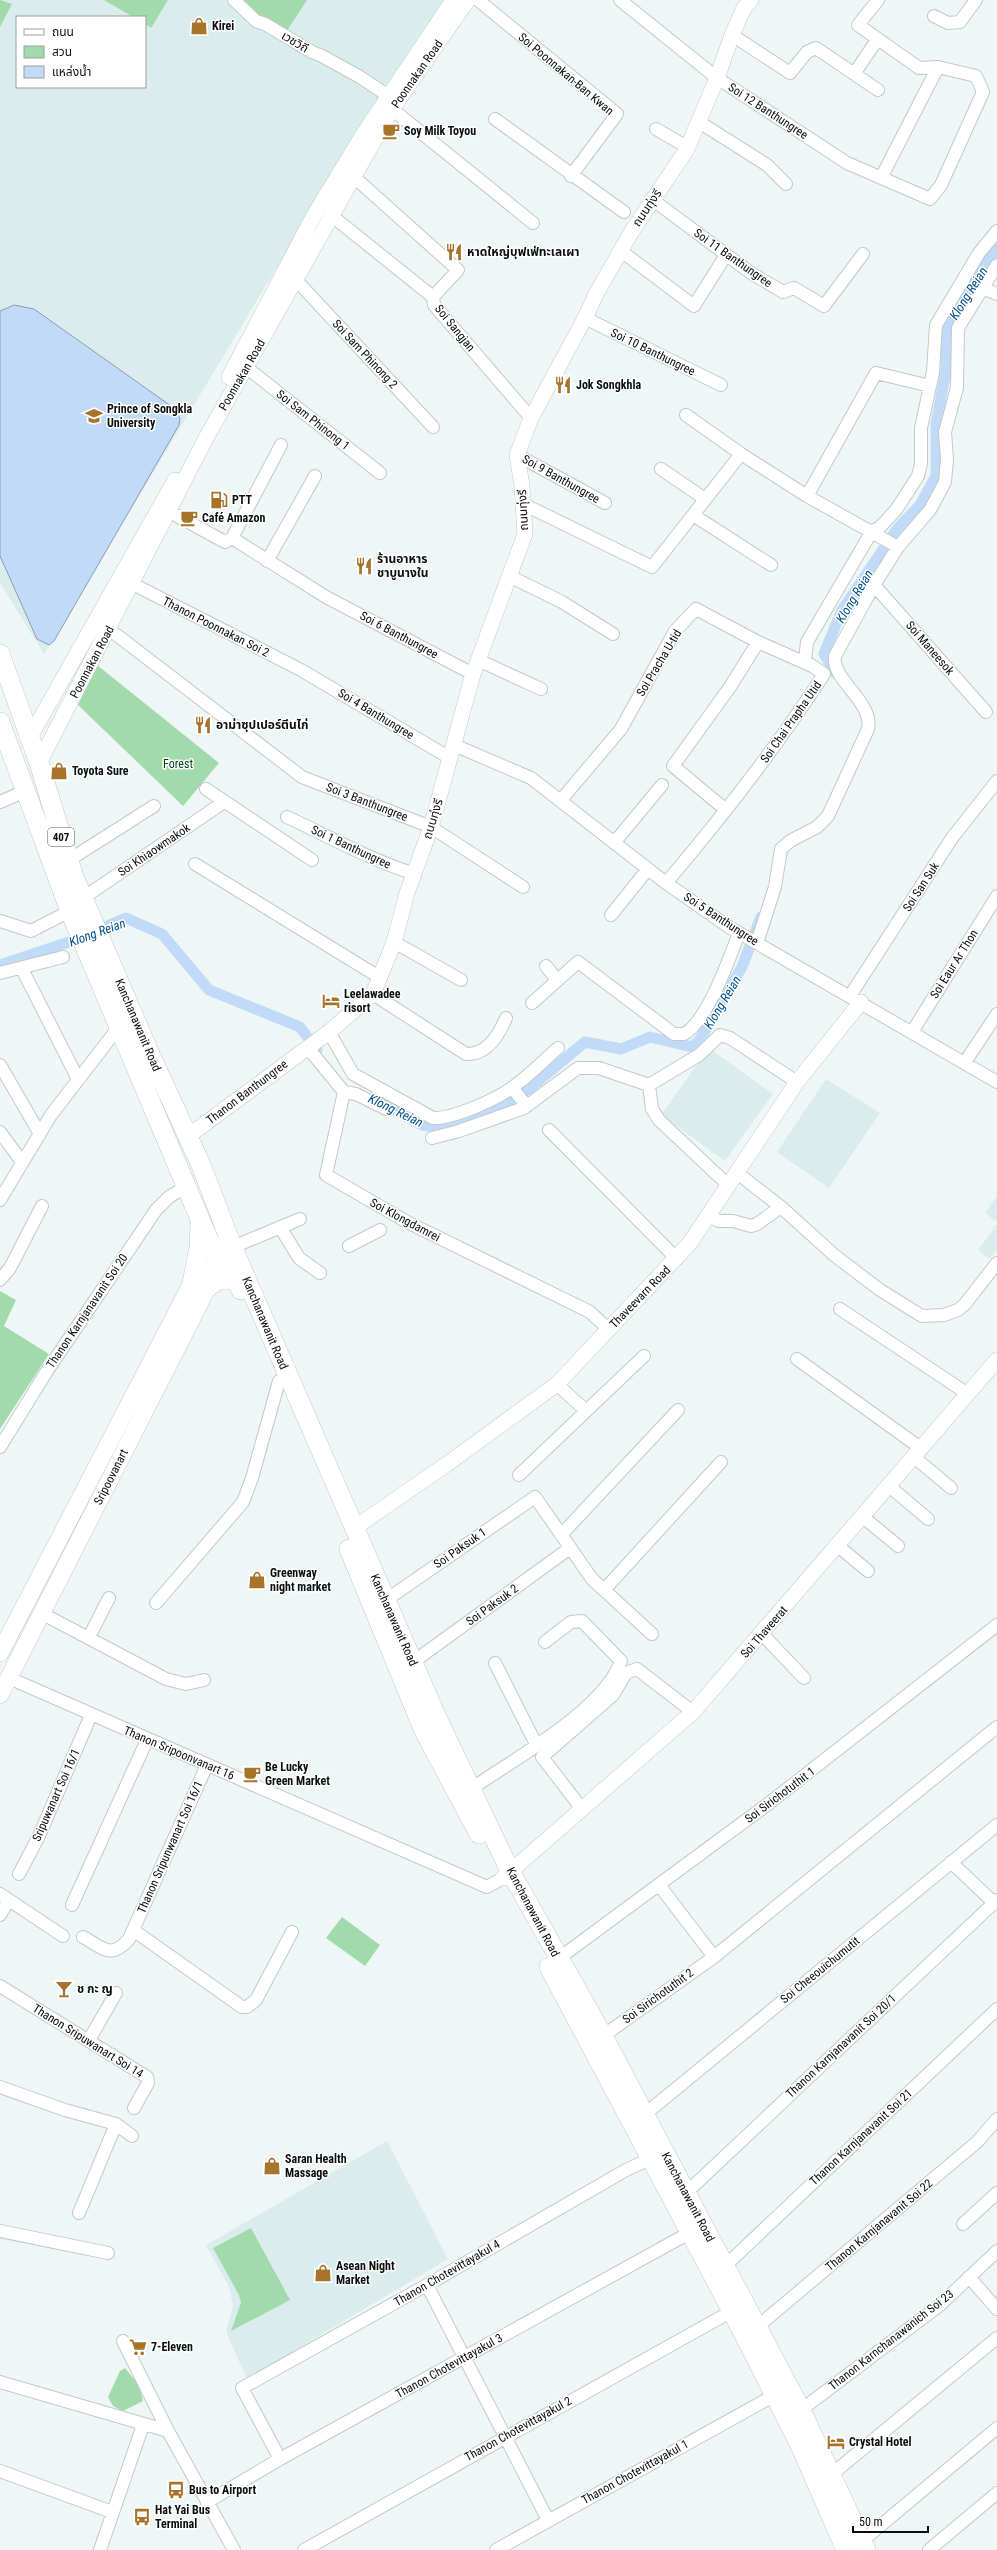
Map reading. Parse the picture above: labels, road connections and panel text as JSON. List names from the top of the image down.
{
  "streets": {
    "main road": ["407", "Kanchanawanit Road", "Sripoovanart"],
    "street": [
      "เวชวิถี",
      "Poonnakan Road",
      "Soi Poonnakan-Ban Kwan",
      "Soi 12 Banthungree",
      "ถนนทุ่งรี",
      "Soi 11 Banthungree",
      "Soi Sangjan",
      "Soi 10 Banthungree",
      "Soi Sam Phinong 2",
      "Soi Sam Phinong 1",
      "Soi 9 Banthungree",
      "Thanon Poonnakan Soi 2",
      "Soi 6 Banthungree",
      "Soi Maneesok",
      "Soi Pracha U-tid",
      "Soi 4 Banthungree",
      "Soi Chai Prapha Utid",
      "Soi 3 Banthungree",
      "Soi 1 Banthungree",
      "Soi Khiaowmakok",
      "Soi San Suk",
      "Soi 5 Banthungree",
      "Soi Eaur Ar Thon",
      "Thanon Banthungree",
      "Soi Klongdamrei",
      "Thaveevarn Road",
      "Thanon Karnjanavanit Soi 20",
      "Soi Paksuk 1",
      "Soi Paksuk 2",
      "Soi Thaveerat",
      "Thanon Sripoonvanart 16",
      "Sripuwanart Soi 16/1",
      "Soi Sirichotuthit 1",
      "Thanon Sripunwanart Soi 16/1",
      "Soi Cheeouichumutit",
      "Soi Sirichotuthit 2",
      "Thanon Sripuwanart Soi 14",
      "Thanon Karnjanavanit Soi 20/1",
      "Thanon Karnjanavanit Soi 21",
      "Thanon Karnjanavanit Soi 22",
      "Thanon Chotevittayakul 4",
      "Thanon Karnchanawanich Soi 23",
      "Thanon Chotevittayakul 3",
      "Thanon Chotevittayakul 2",
      "Thanon Chotevittayakul 1"
    ]
  },
  "crossings": [
    ["เวชวิถี", "Poonnakan Road"],
    ["Poonnakan Road", "Soi Sangjan"],
    ["Poonnakan Road", "Soi Sam Phinong 2"],
    ["Poonnakan Road", "Soi Sam Phinong 1"],
    ["Poonnakan Road", "Thanon Poonnakan Soi 2"],
    ["Poonnakan Road", "Soi 3 Banthungree"],
    ["Poonnakan Road", "Kanchanawanit Road"],
    ["Soi 12 Banthungree", "ถนนทุ่งรี"],
    ["ถนนทุ่งรี", "Soi 11 Banthungree"],
    ["ถนนทุ่งรี", "Soi Sangjan"],
    ["ถนนทุ่งรี", "Soi 10 Banthungree"],
    ["ถนนทุ่งรี", "Soi 9 Banthungree"],
    ["ถนนทุ่งรี", "Soi 6 Banthungree"],
    ["ถนนทุ่งรี", "Soi 4 Banthungree"],
    ["ถนนทุ่งรี", "Soi 3 Banthungree"],
    ["ถนนทุ่งรี", "Soi 1 Banthungree"],
    ["ถนนทุ่งรี", "Soi 5 Banthungree"],
    ["ถนนทุ่งรี", "Thanon Banthungree"],
    ["Thanon Poonnakan Soi 2", "Soi 4 Banthungree"],
    ["Soi Pracha U-tid", "Soi Chai Prapha Utid"],
    ["Soi Pracha U-tid", "Soi 5 Banthungree"],
    ["Soi 4 Banthungree", "Soi 5 Banthungree"],
    ["Soi Chai Prapha Utid", "Soi 5 Banthungree"],
    ["Soi Khiaowmakok", "Kanchanawanit Road"],
    ["Soi San Suk", "Soi 5 Banthungree"],
    ["Soi San Suk", "Thaveevarn Road"],
    ["Soi 5 Banthungree", "Soi Eaur Ar Thon"],
    ["Soi 5 Banthungree", "Thaveevarn Road"],
    ["Kanchanawanit Road", "Thanon Banthungree"],
    ["Kanchanawanit Road", "Thaveevarn Road"],
    ["Kanchanawanit Road", "Thanon Karnjanavanit Soi 20"],
    ["Kanchanawanit Road", "Sripoovanart"],
    ["Kanchanawanit Road", "Soi Paksuk 1"],
    ["Kanchanawanit Road", "Soi Paksuk 2"],
    ["Kanchanawanit Road", "Soi Thaveerat"],
    ["Kanchanawanit Road", "Thanon Sripoonvanart 16"],
    ["Kanchanawanit Road", "Soi Sirichotuthit 1"],
    ["Kanchanawanit Road", "Soi Cheeouichumutit"],
    ["Kanchanawanit Road", "Soi Sirichotuthit 2"],
    ["Kanchanawanit Road", "Thanon Karnjanavanit Soi 20/1"],
    ["Kanchanawanit Road", "Thanon Karnjanavanit Soi 21"],
    ["Kanchanawanit Road", "Thanon Karnjanavanit Soi 22"],
    ["Kanchanawanit Road", "Thanon Chotevittayakul 4"],
    ["Kanchanawanit Road", "Thanon Karnchanawanich Soi 23"],
    ["Kanchanawanit Road", "Thanon Chotevittayakul 3"],
    ["Kanchanawanit Road", "Thanon Chotevittayakul 2"],
    ["Kanchanawanit Road", "Thanon Chotevittayakul 1"],
    ["Soi Klongdamrei", "Thaveevarn Road"],
    ["Sripoovanart", "Thanon Sripoonvanart 16"],
    ["Soi Thaveerat", "Thanon Sripoonvanart 16"],
    ["Thanon Sripoonvanart 16", "Sripuwanart Soi 16/1"],
    ["Thanon Sripoonvanart 16", "Thanon Sripunwanart Soi 16/1"],
    ["Thanon Chotevittayakul 4", "Thanon Chotevittayakul 3"]
  ],
  "water": ["Klong Reian"],
  "parks": ["Forest"],
  "places": {
    "shop": [
      "Kirei",
      "Toyota Sure",
      "Greenway night market",
      "Saran Health Massage",
      "Asean Night Market"
    ],
    "cafe": ["Soy Milk Toyou", "Café Amazon", "Be Lucky Green Market"],
    "restaurant": [
      "หาดใหญ่บุฟเฟ่ทะเลเผา",
      "Jok Songkhla",
      "ร้านอาหาร ชาบูนางใน",
      "อาม่าซุปเปอร์ตีนไก่"
    ],
    "school or university": ["Prince of Songkla University"],
    "fuel station": ["PTT"],
    "hotel": ["Leelawadee risort", "Crystal Hotel"],
    "bar": ["ช กะ ญ"],
    "supermarket": ["7-Eleven"],
    "bus stop": ["Bus to Airport", "Hat Yai Bus Terminal"]
  },
  "legend": ["ถนน", "สวน", "แหล่งน้ำ"],
  "scale_bar": "50 m"
}
